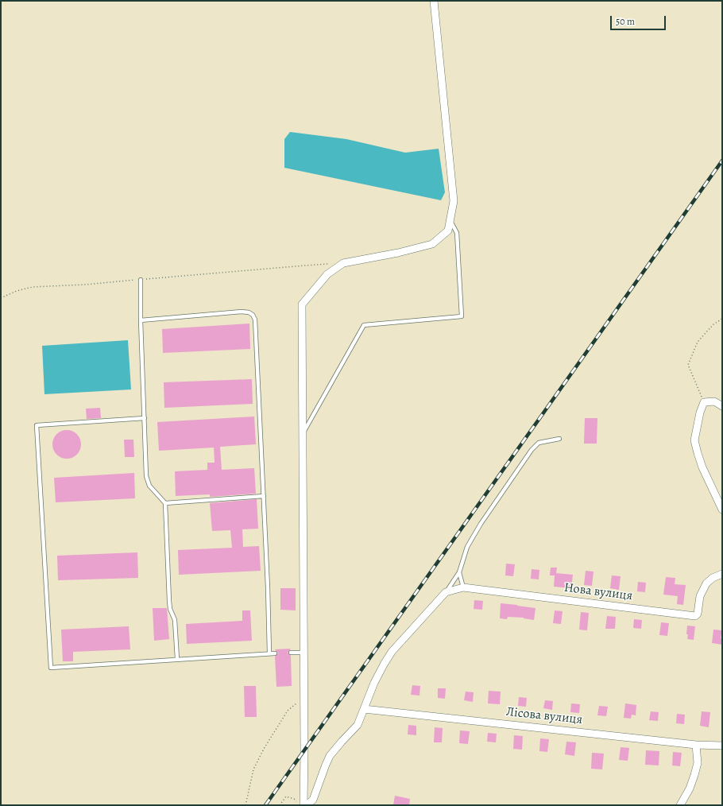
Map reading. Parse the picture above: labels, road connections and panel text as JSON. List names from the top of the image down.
{
  "streets": {
    "street": ["Нова вулиця", "Лісова вулиця"]
  },
  "scale_bar": "50 m"
}
